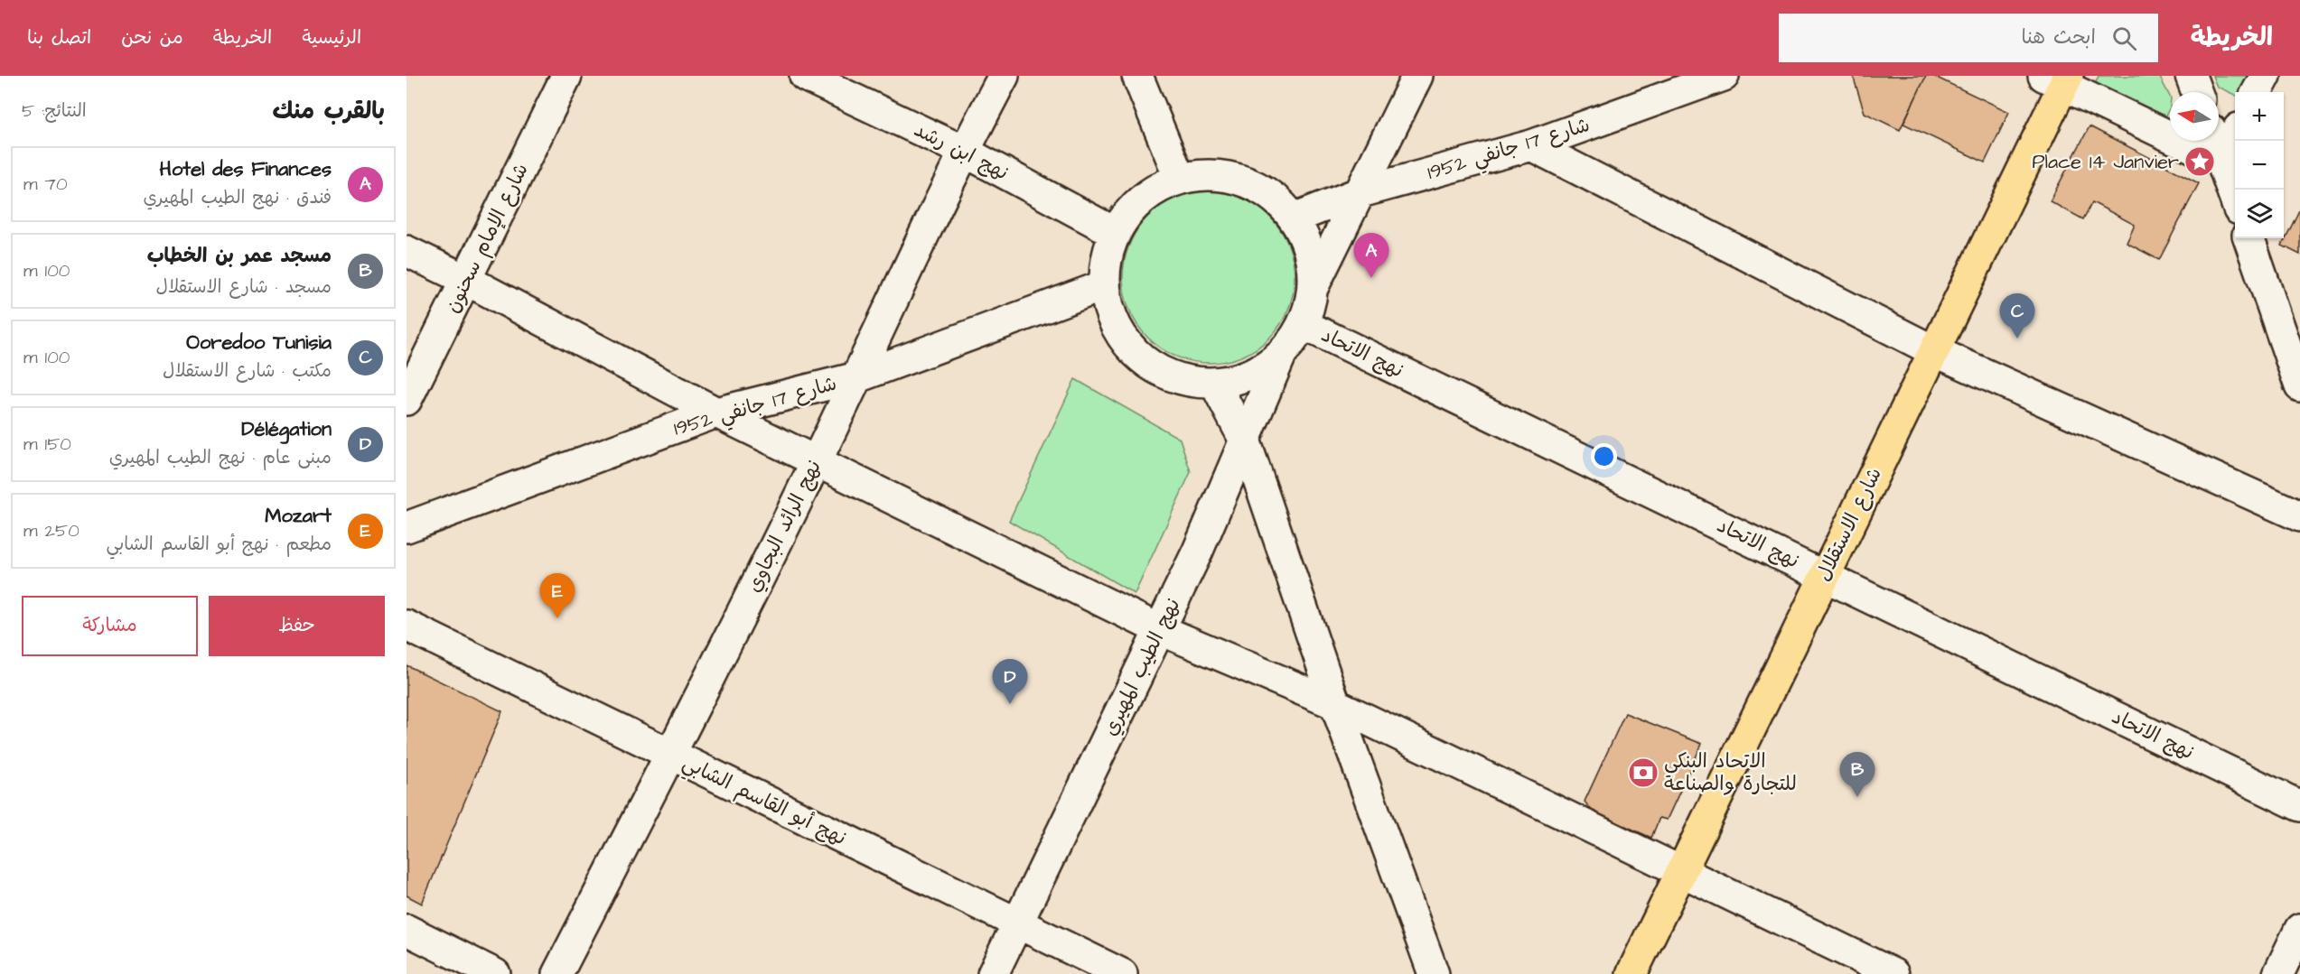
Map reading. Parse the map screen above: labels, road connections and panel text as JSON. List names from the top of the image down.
{
  "streets": {
    "main road": ["شارع الاستقلال"],
    "street": [
      "شارع 17 جانفي 1952",
      "نهج ابن رشد",
      "شارع الإمام سحنون",
      "نهج الاتحاد",
      "نهج الرائد البجاوي",
      "نهج الطيب المهيري",
      "نهج أبو القاسم الشابي"
    ]
  },
  "crossings": [
    ["شارع 17 جانفي 1952", "نهج الرائد البجاوي"],
    ["نهج ابن رشد", "نهج الرائد البجاوي"],
    ["نهج الاتحاد", "شارع الاستقلال"],
    ["نهج الرائد البجاوي", "نهج أبو القاسم الشابي"],
    ["نهج الطيب المهيري", "نهج أبو القاسم الشابي"]
  ],
  "places": {
    "place": ["Place 14 Janvier"],
    "bank": ["الاتحاد البنكي للتجارة والصناعة"]
  },
  "north": "left",
  "page": {
    "header": "الخريطة",
    "search": "ابحث هنا",
    "nav": [
      "الرئيسية",
      "الخريطة",
      "من نحن",
      "اتصل بنا"
    ],
    "heading": ["بالقرب منك", "النتائج: 5"],
    "map_buttons": ["+", "−"],
    "list": [
      {
        "mark": "A",
        "name": "Hotel des Finances",
        "note": "فندق · نهج الطيب المهيري",
        "value": "70 m"
      },
      {
        "mark": "B",
        "name": "مسجد عمر بن الخطاب",
        "note": "مسجد · شارع الاستقلال",
        "value": "100 m"
      },
      {
        "mark": "C",
        "name": "Ooredoo Tunisia",
        "note": "مكتب · شارع الاستقلال",
        "value": "100 m"
      },
      {
        "mark": "D",
        "name": "Délégation",
        "note": "مبنى عام · نهج الطيب المهيري",
        "value": "150 m"
      },
      {
        "mark": "E",
        "name": "Mozart",
        "note": "مطعم · نهج أبو القاسم الشابي",
        "value": "250 m"
      }
    ],
    "pins": [
      "A",
      "C",
      "E",
      "D",
      "B"
    ],
    "buttons": ["حفظ", "مشاركة"]
  }
}
